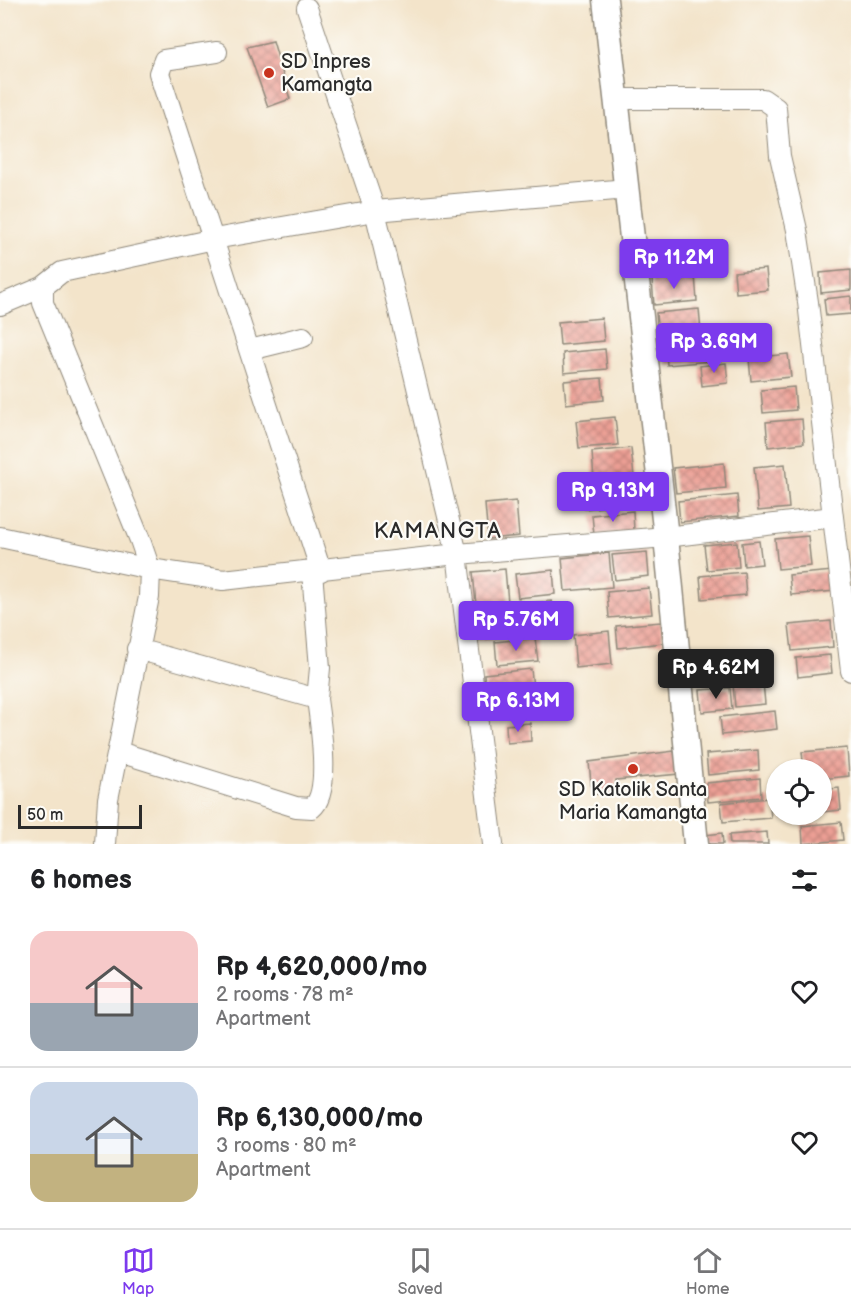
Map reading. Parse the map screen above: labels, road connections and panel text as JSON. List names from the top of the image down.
{
  "districts": ["KAMANGTA"],
  "places": ["SD Inpres Kamangta", "SD Katolik Santa Maria Kamangta"],
  "scale_bar": "50 m",
  "page": {
    "price": [
      "Rp 11.2M",
      "Rp 3.69M",
      "Rp 9.13M",
      "Rp 5.76M",
      "Rp 4.62M",
      "Rp 6.13M"
    ],
    "scale": "50 m",
    "heading": "6 homes",
    "list": [
      {
        "name": "Rp 4,620,000/mo",
        "note": "2 rooms · 78 m² · Apartment"
      },
      {
        "name": "Rp 6,130,000/mo",
        "note": "3 rooms · 80 m² · Apartment"
      }
    ],
    "tabs": ["Map", "Saved", "Home"]
  }
}
